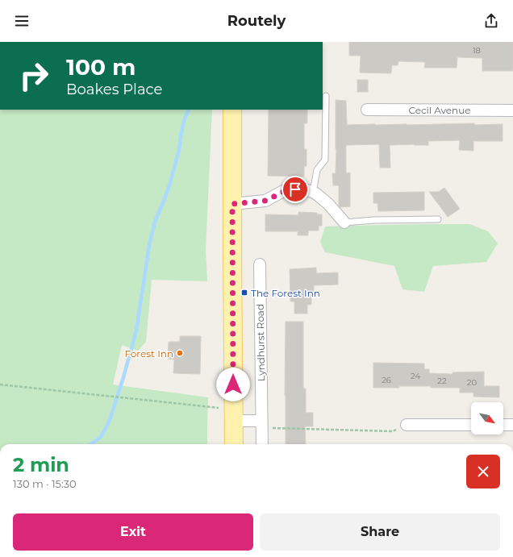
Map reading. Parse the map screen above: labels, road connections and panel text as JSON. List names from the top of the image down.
{
  "streets": {
    "street": ["Cecil Avenue", "Lyndhurst Road"]
  },
  "places": {
    "transit": ["The Forest Inn"],
    "other": ["Forest Inn"]
  },
  "house_numbers": [
    "18",
    "24",
    "26",
    "22",
    "20"
  ],
  "north": "bottom right",
  "page": {
    "header": "Routely",
    "turn": ["100 m", "Boakes Place"],
    "heading": ["2 min", "130 m · 15:30"],
    "buttons": ["Exit", "Share"]
  }
}
